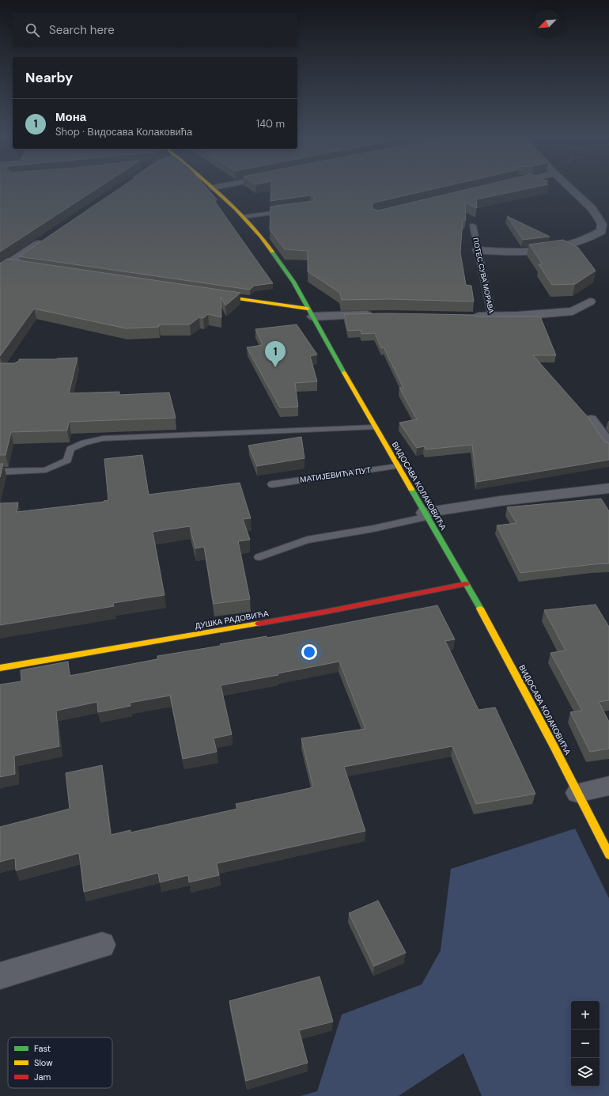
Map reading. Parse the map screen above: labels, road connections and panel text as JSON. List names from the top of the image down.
{
  "streets": {
    "street": ["ПОТЕС СУВА МОРАВА", "ВИДОСАВА КОЛАКОВИЋА", "ДУШКА РАДОВИЋА"],
    "lane": ["МАТИЈЕВИЋА ПУТ"]
  },
  "crossings": [
    ["МАТИЈЕВИЋА ПУТ", "ВИДОСАВА КОЛАКОВИЋА"],
    ["ВИДОСАВА КОЛАКОВИЋА", "ДУШКА РАДОВИЋА"]
  ],
  "legend": ["Fast", "Slow", "Jam"],
  "north": "bottom left",
  "page": {
    "search": "Search here",
    "heading": "Nearby",
    "list": [
      {
        "mark": "1",
        "name": "Мона",
        "note": "Shop · Видосава Колаковића",
        "value": "140 m"
      }
    ],
    "pins": "1",
    "map_buttons": ["+", "−"]
  }
}
